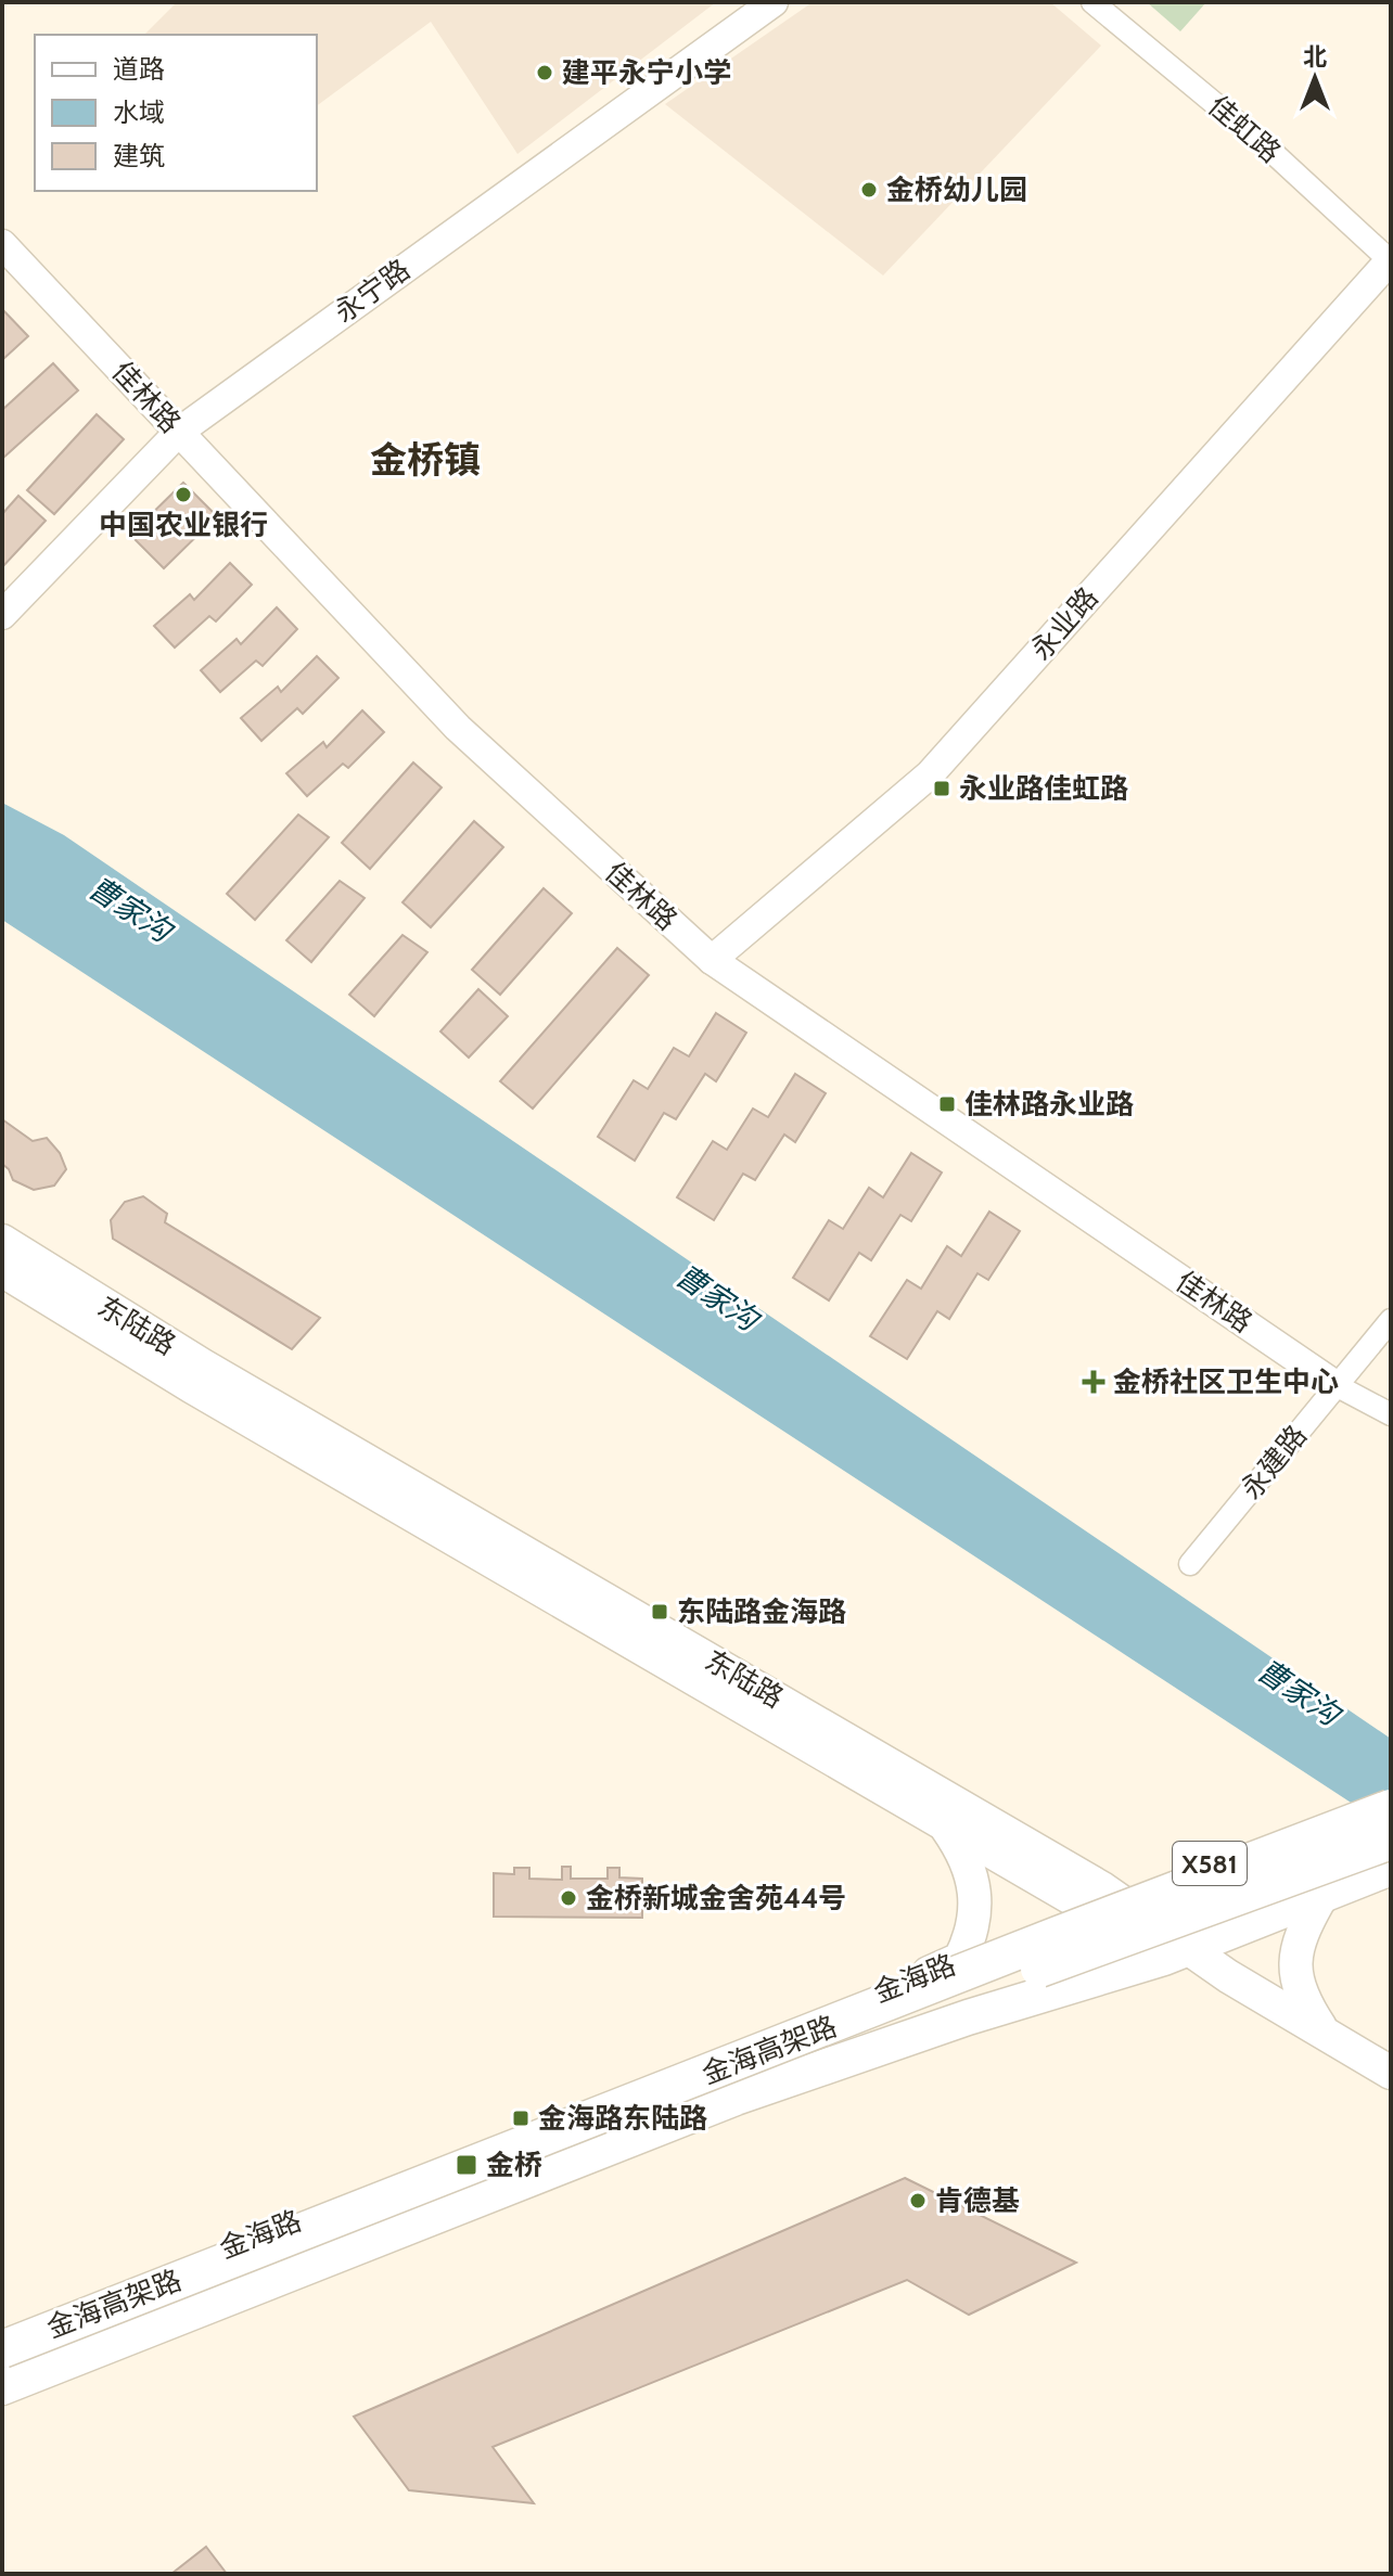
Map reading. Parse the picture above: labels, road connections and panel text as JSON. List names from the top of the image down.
{
  "streets": {
    "highway": ["金海高架路"],
    "main road": ["东陆路", "X581", "金海路"],
    "street": [
      "佳虹路",
      "永宁路",
      "佳林路",
      "永业路",
      "永建路"
    ]
  },
  "crossings": [
    ["佳虹路", "永业路"],
    ["永宁路", "佳林路"],
    ["佳林路", "永业路"],
    ["佳林路", "永建路"],
    ["东陆路", "金海路"],
    ["金海路", "金海高架路"]
  ],
  "districts": ["金桥镇"],
  "water": ["曹家沟"],
  "places": {
    "other": [
      "建平永宁小学",
      "金桥幼儿园",
      "中国农业银行",
      "金桥新城金舍苑44号",
      "肯德基"
    ],
    "transit": [
      "永业路佳虹路",
      "佳林路永业路",
      "东陆路金海路",
      "金海路东陆路",
      "金桥"
    ],
    "health": ["金桥社区卫生中心"]
  },
  "legend": ["道路", "水域", "建筑"],
  "north": "top"
}
